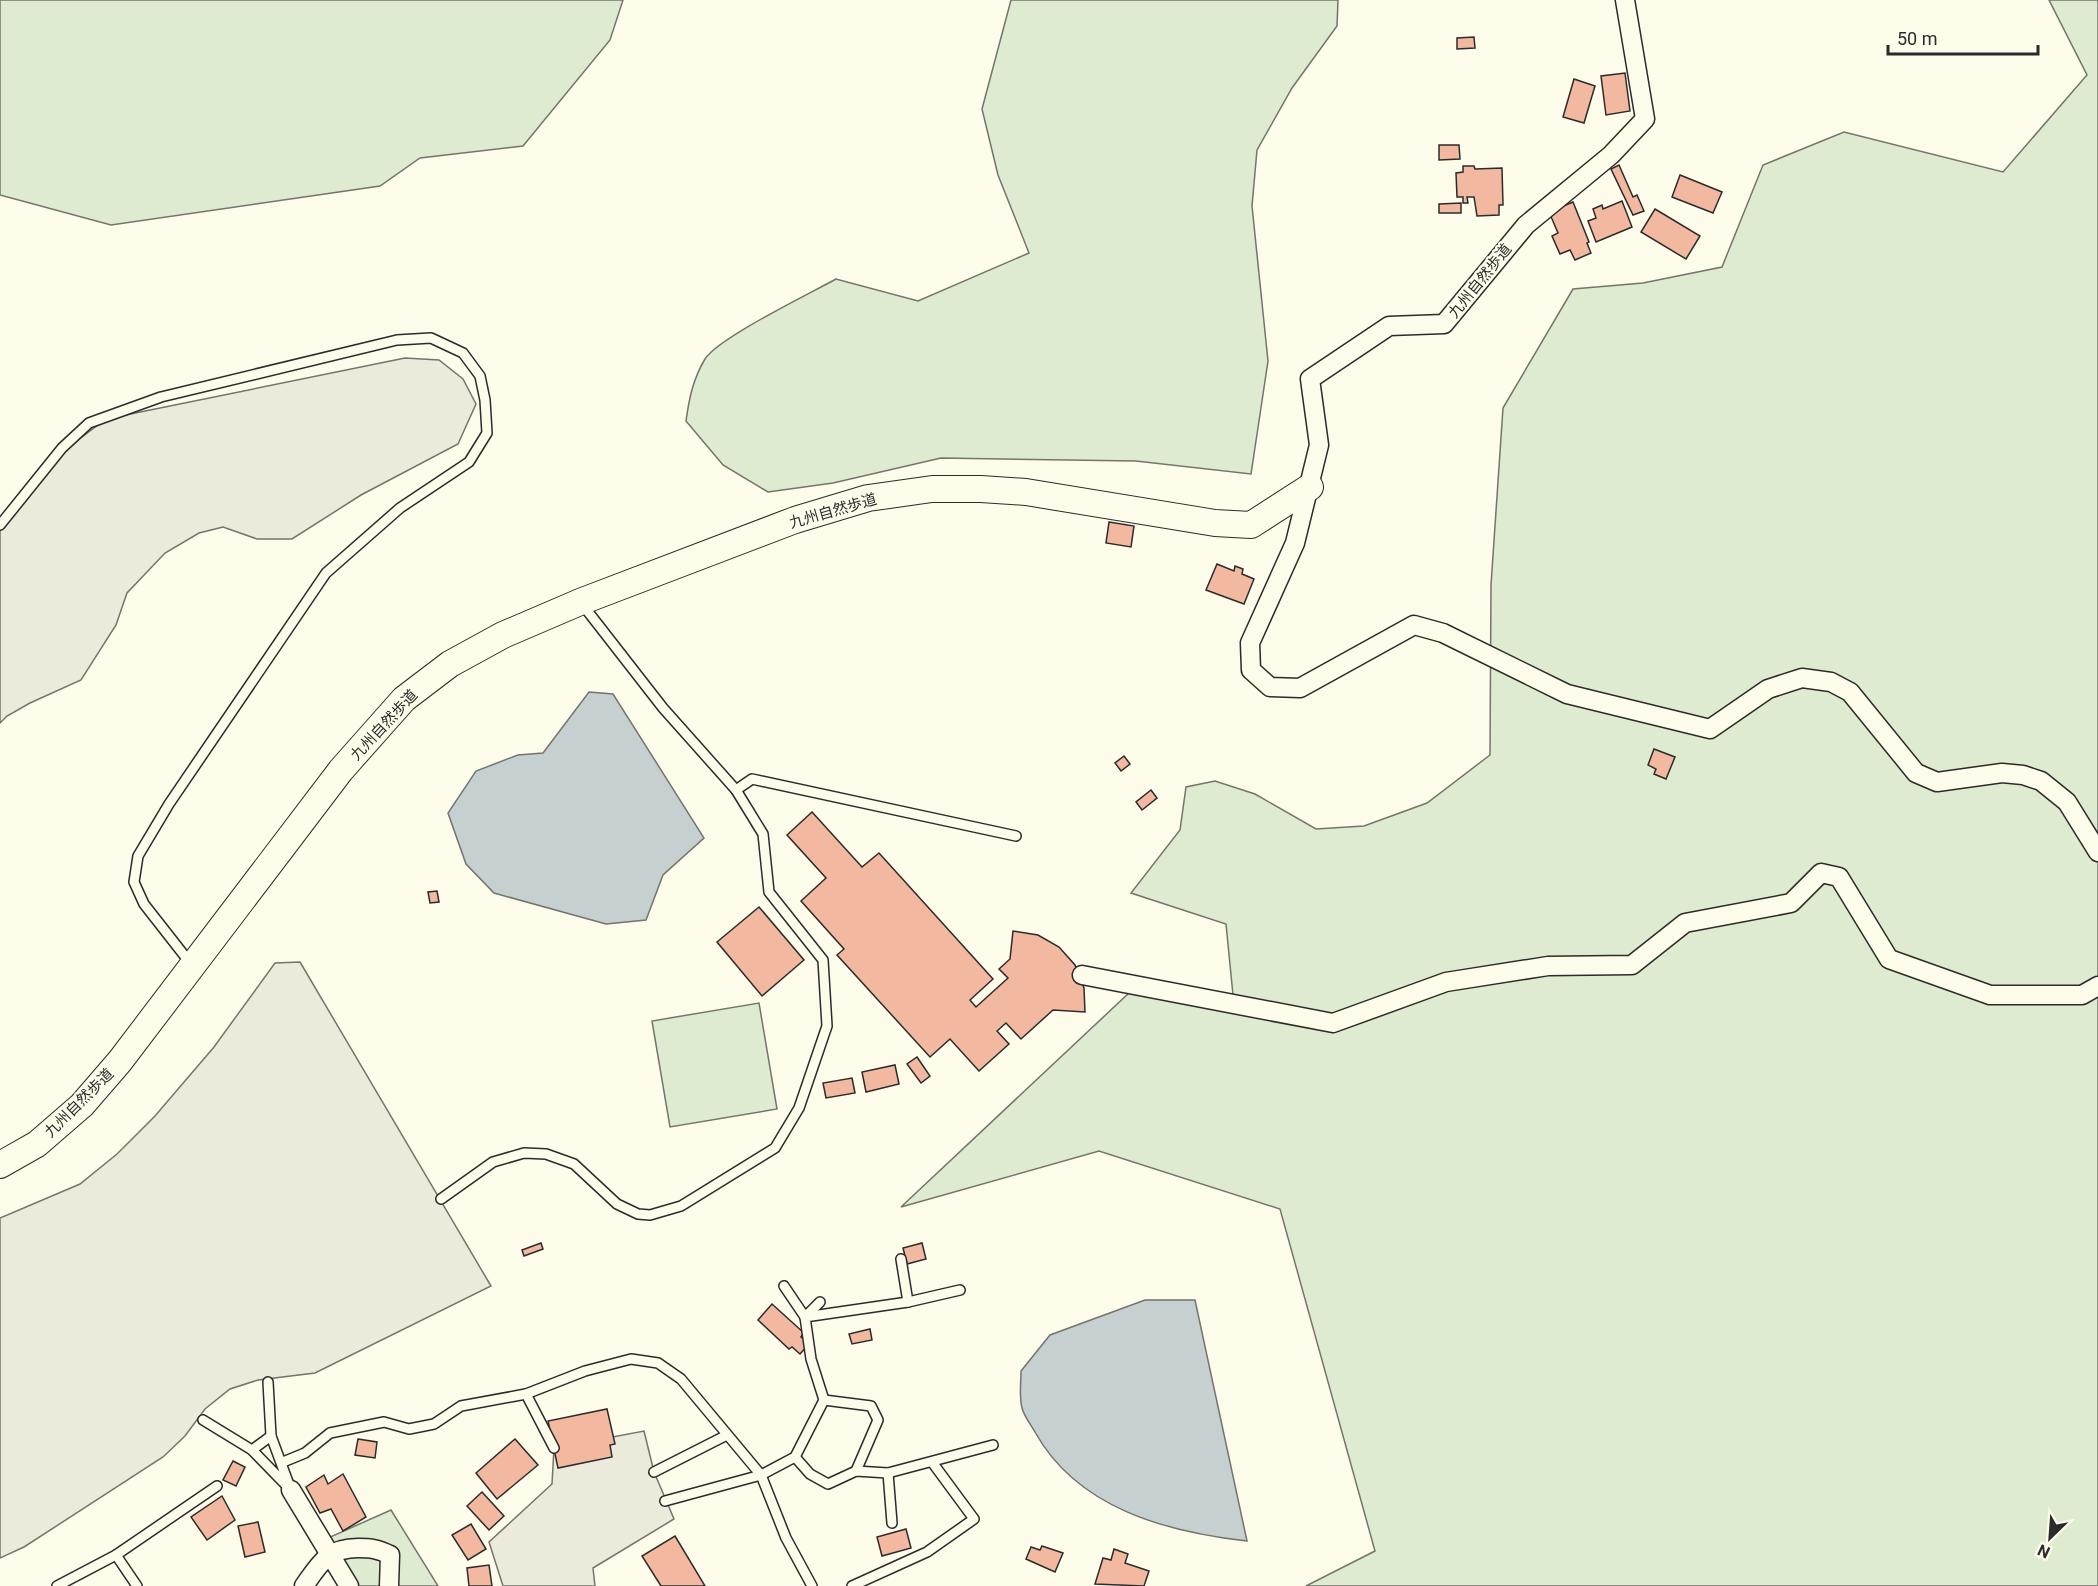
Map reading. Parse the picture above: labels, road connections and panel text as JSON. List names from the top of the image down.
{
  "streets": {
    "street": ["九州自然歩道"]
  },
  "scale_bar": "50 m",
  "north": "bottom left"
}
